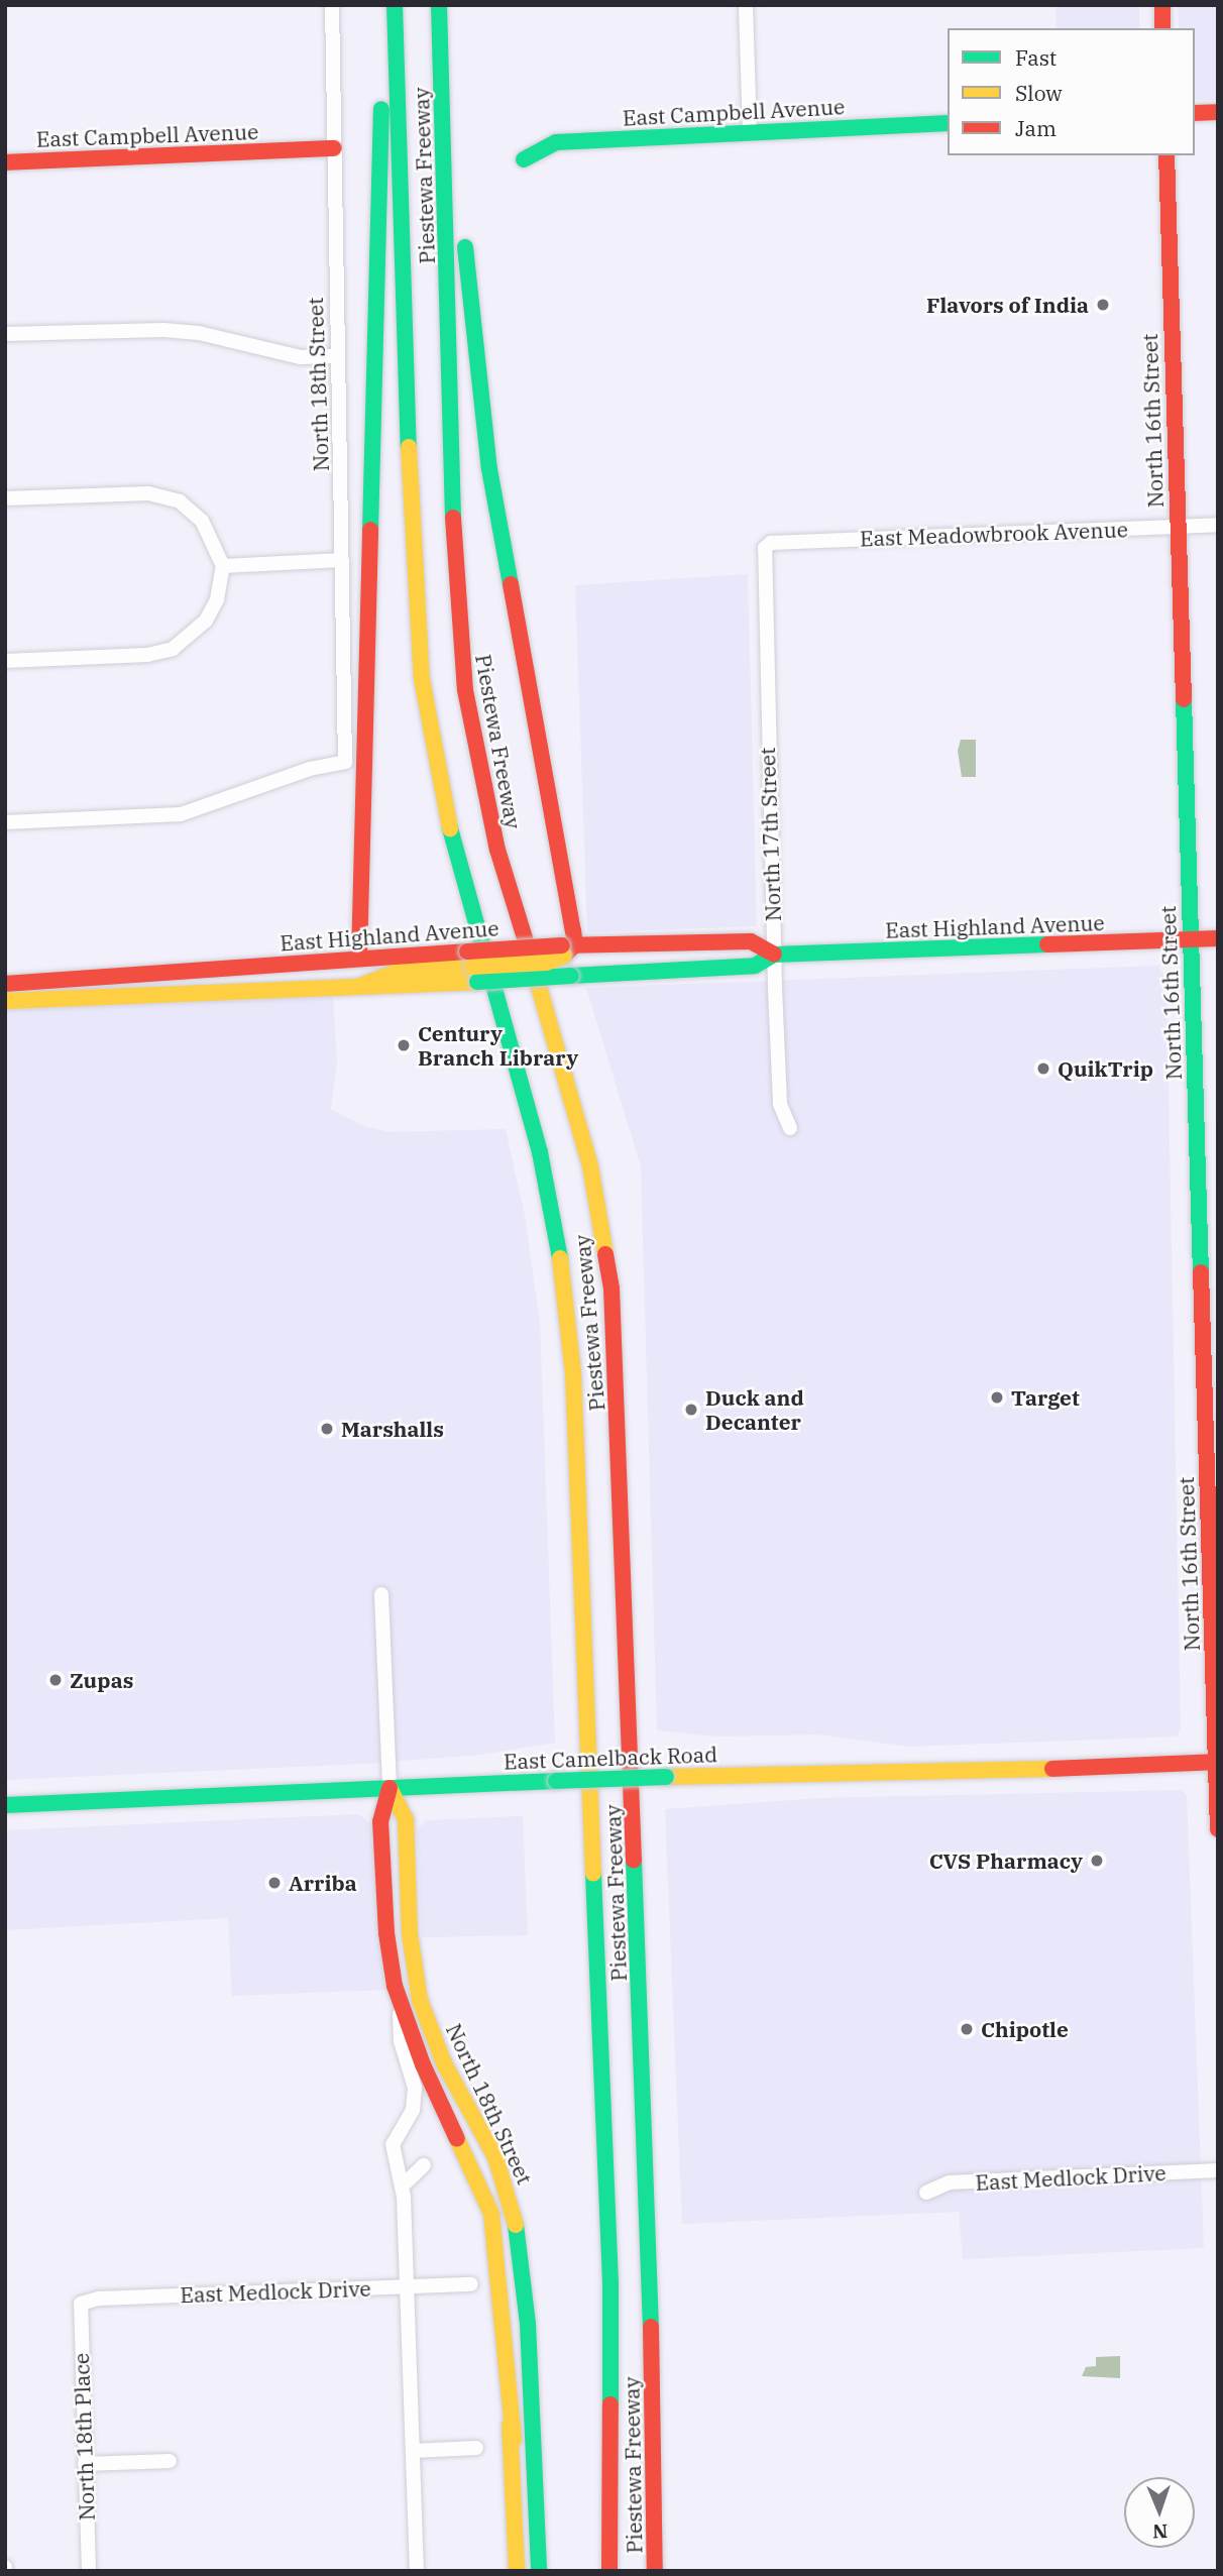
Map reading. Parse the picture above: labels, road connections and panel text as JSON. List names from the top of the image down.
{
  "streets": {
    "main road": [
      "East Campbell Avenue",
      "Piestewa Freeway",
      "North 18th Street",
      "North 16th Street",
      "East Highland Avenue",
      "East Camelback Road"
    ],
    "street": [
      "East Meadowbrook Avenue",
      "North 17th Street",
      "East Medlock Drive",
      "North 18th Place"
    ]
  },
  "crossings": [
    ["East Campbell Avenue", "North 18th Street"],
    ["North 18th Street", "East Camelback Road"],
    ["North 18th Street", "East Medlock Drive"],
    ["North 16th Street", "East Meadowbrook Avenue"],
    ["North 16th Street", "East Highland Avenue"],
    ["North 16th Street", "East Camelback Road"],
    ["East Meadowbrook Avenue", "North 17th Street"],
    ["North 17th Street", "East Highland Avenue"],
    ["East Medlock Drive", "North 18th Place"]
  ],
  "places": [
    "Flavors of India",
    "Century Branch Library",
    "QuikTrip",
    "Target",
    "Duck and Decanter",
    "Marshalls",
    "Zupas",
    "CVS Pharmacy",
    "Arriba",
    "Chipotle"
  ],
  "legend": ["Fast", "Slow", "Jam"],
  "north": "bottom"
}
